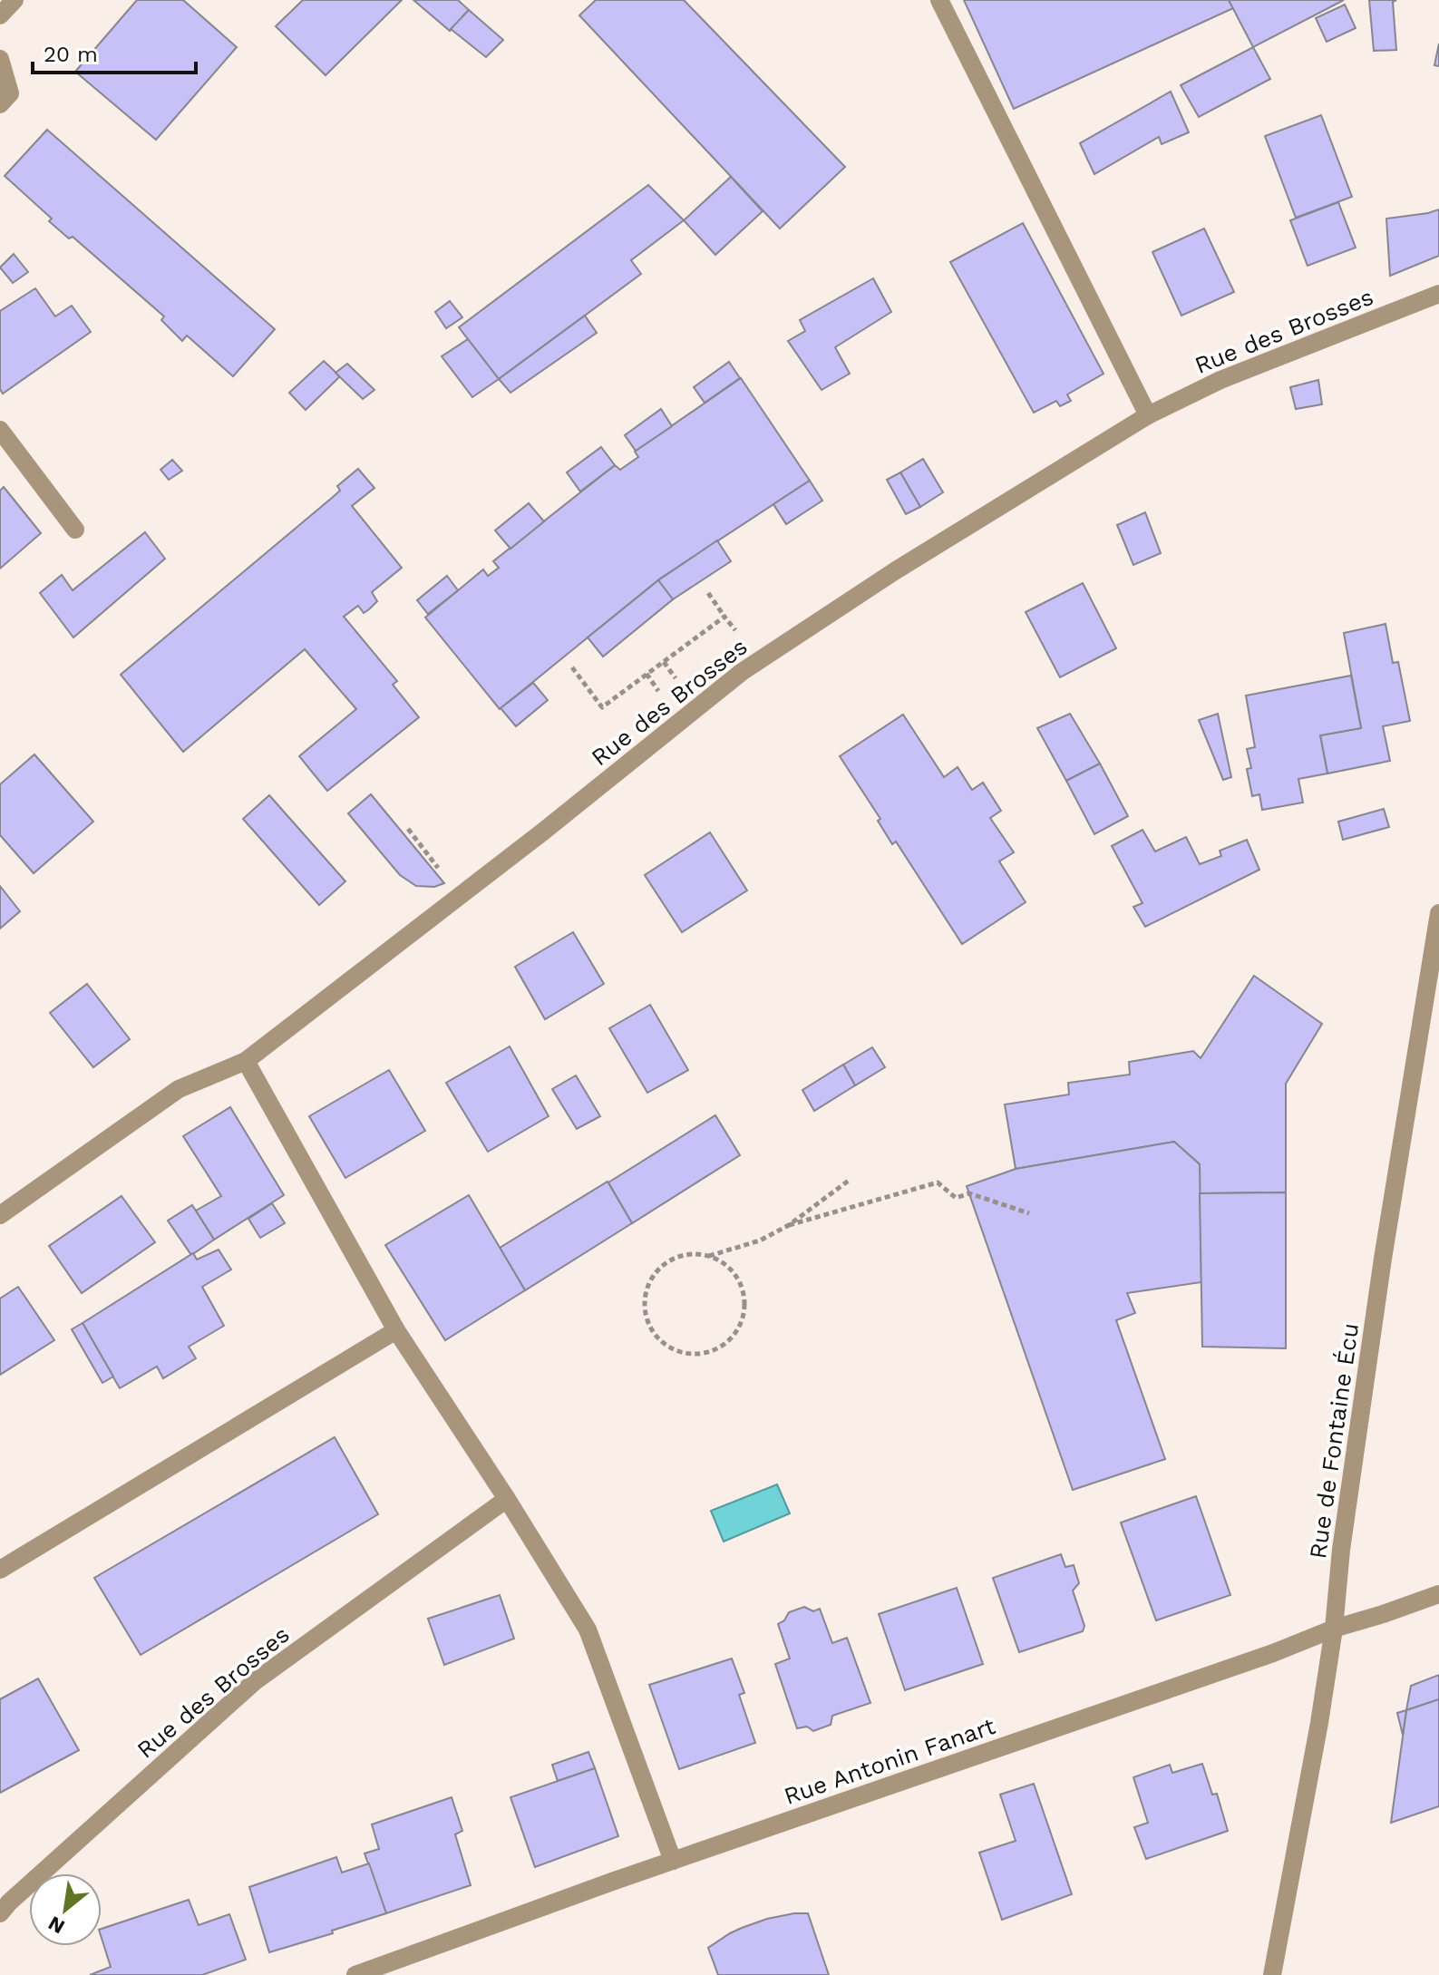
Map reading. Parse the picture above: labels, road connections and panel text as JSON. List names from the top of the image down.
{
  "streets": {
    "street": ["Rue des Brosses", "Rue de Fontaine Écu", "Rue Antonin Fanart"]
  },
  "crossings": [
    ["Rue de Fontaine Écu", "Rue Antonin Fanart"]
  ],
  "scale_bar": "20 m",
  "north": "bottom left"
}
